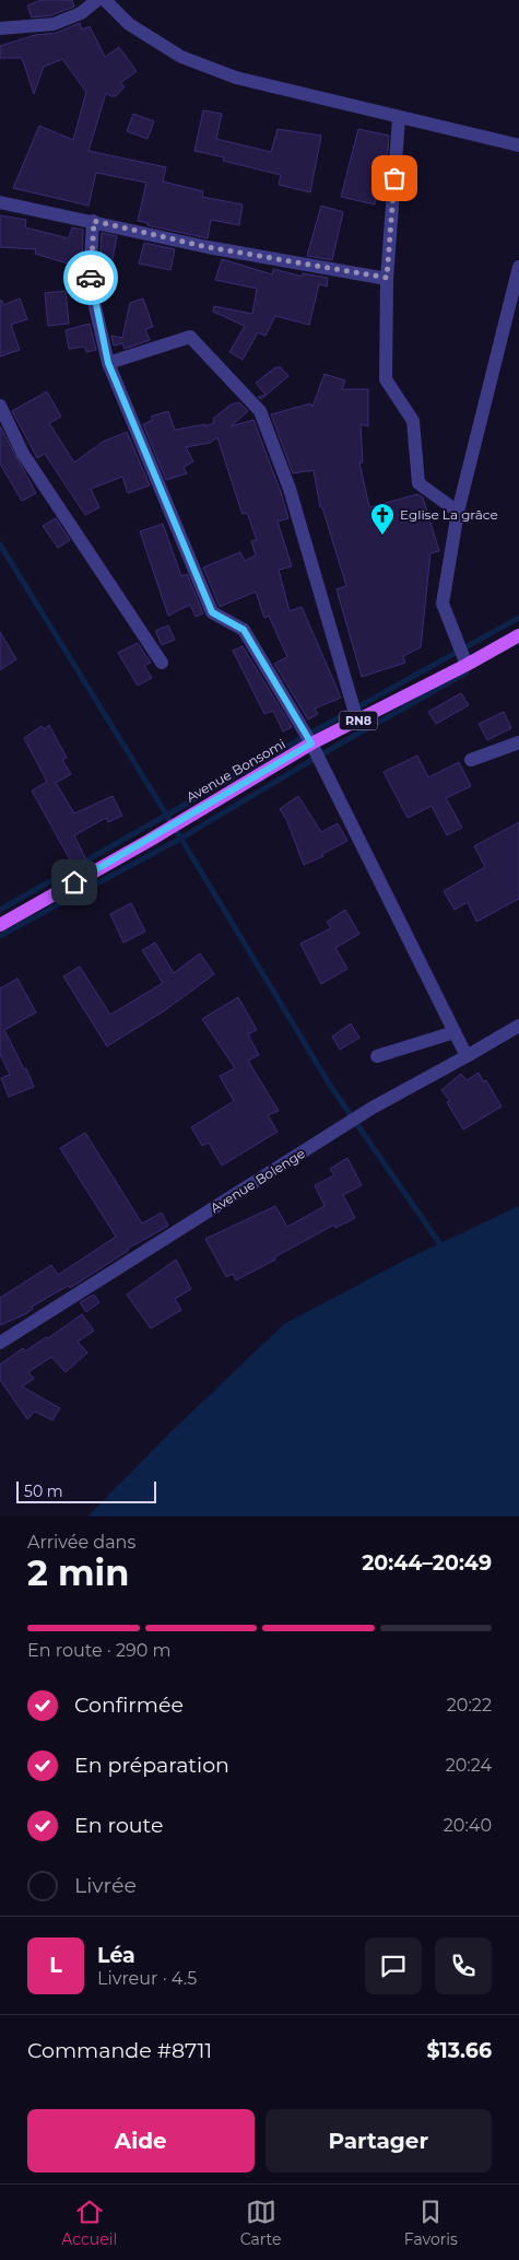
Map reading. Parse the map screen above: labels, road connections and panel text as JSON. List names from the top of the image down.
{
  "streets": {
    "main road": ["RN8", "Avenue Bonsomi"],
    "street": ["Avenue Bolenge"]
  },
  "places": {
    "church": ["Eglise La grâce"]
  },
  "scale_bar": "50 m",
  "page": {
    "scale": "50 m",
    "heading": ["2 min", "Arrivée dans", "20:44–20:49"],
    "panel": [
      "Léa",
      "Livreur · 4.5",
      "Commande #8711",
      "$13.66"
    ],
    "bar": "En route · 290 m",
    "list": [
      ["Confirmée", "20:22"],
      ["En préparation", "20:24"],
      ["En route", "20:40"],
      "Livrée"
    ],
    "round": "L",
    "buttons": ["Aide", "Partager"],
    "tabs": ["Accueil", "Carte", "Favoris"]
  }
}
